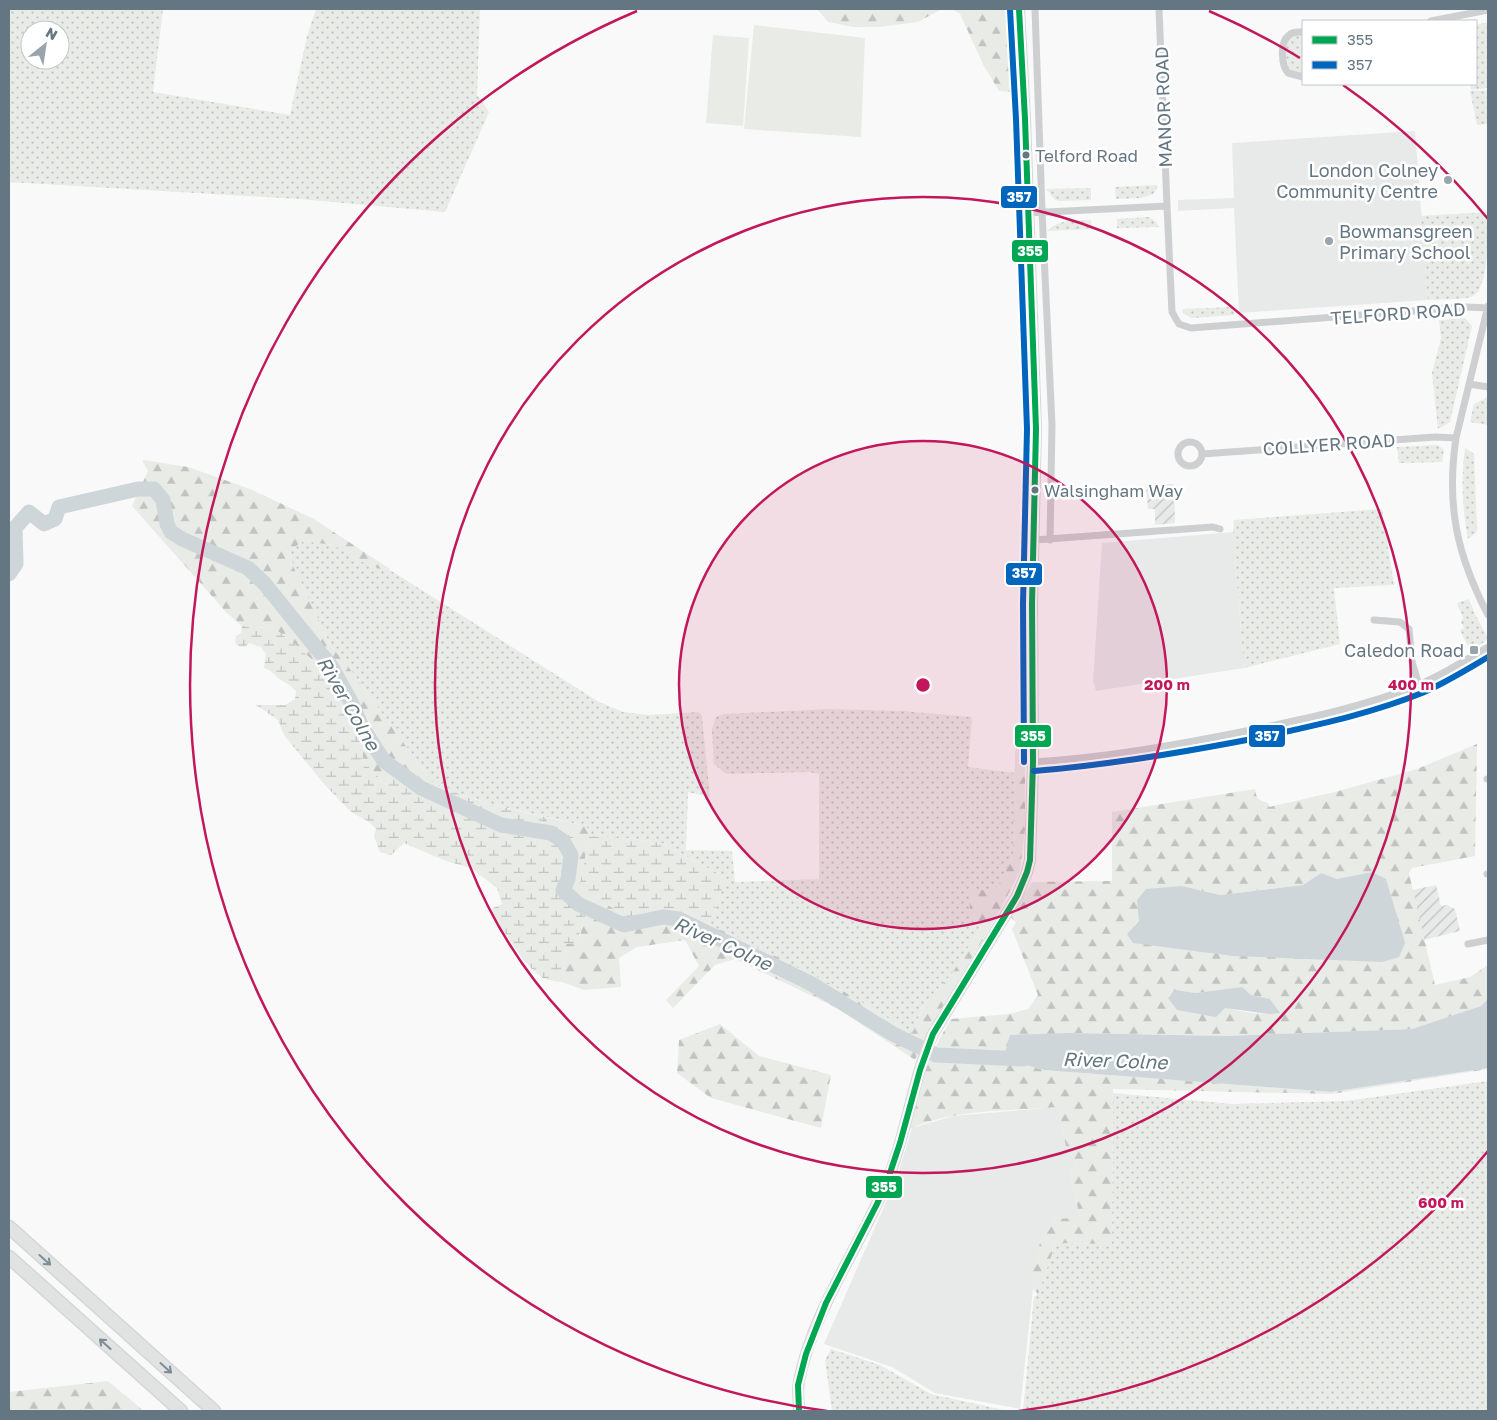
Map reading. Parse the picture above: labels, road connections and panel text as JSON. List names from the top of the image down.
{
  "streets": {
    "street": ["MANOR ROAD", "TELFORD ROAD", "COLLYER ROAD"]
  },
  "crossings": [
    ["MANOR ROAD", "TELFORD ROAD"]
  ],
  "water": ["River Colne"],
  "places": {
    "other": [
      "Telford Road",
      "London Colney Community Centre",
      "Bowmansgreen Primary School",
      "Walsingham Way"
    ],
    "transit": ["Caledon Road"]
  },
  "lines": ["transit line 355", "transit line 357"],
  "legend": ["355", "357"],
  "north": "top right",
  "rings": ["200 m", "400 m", "600 m"]
}
